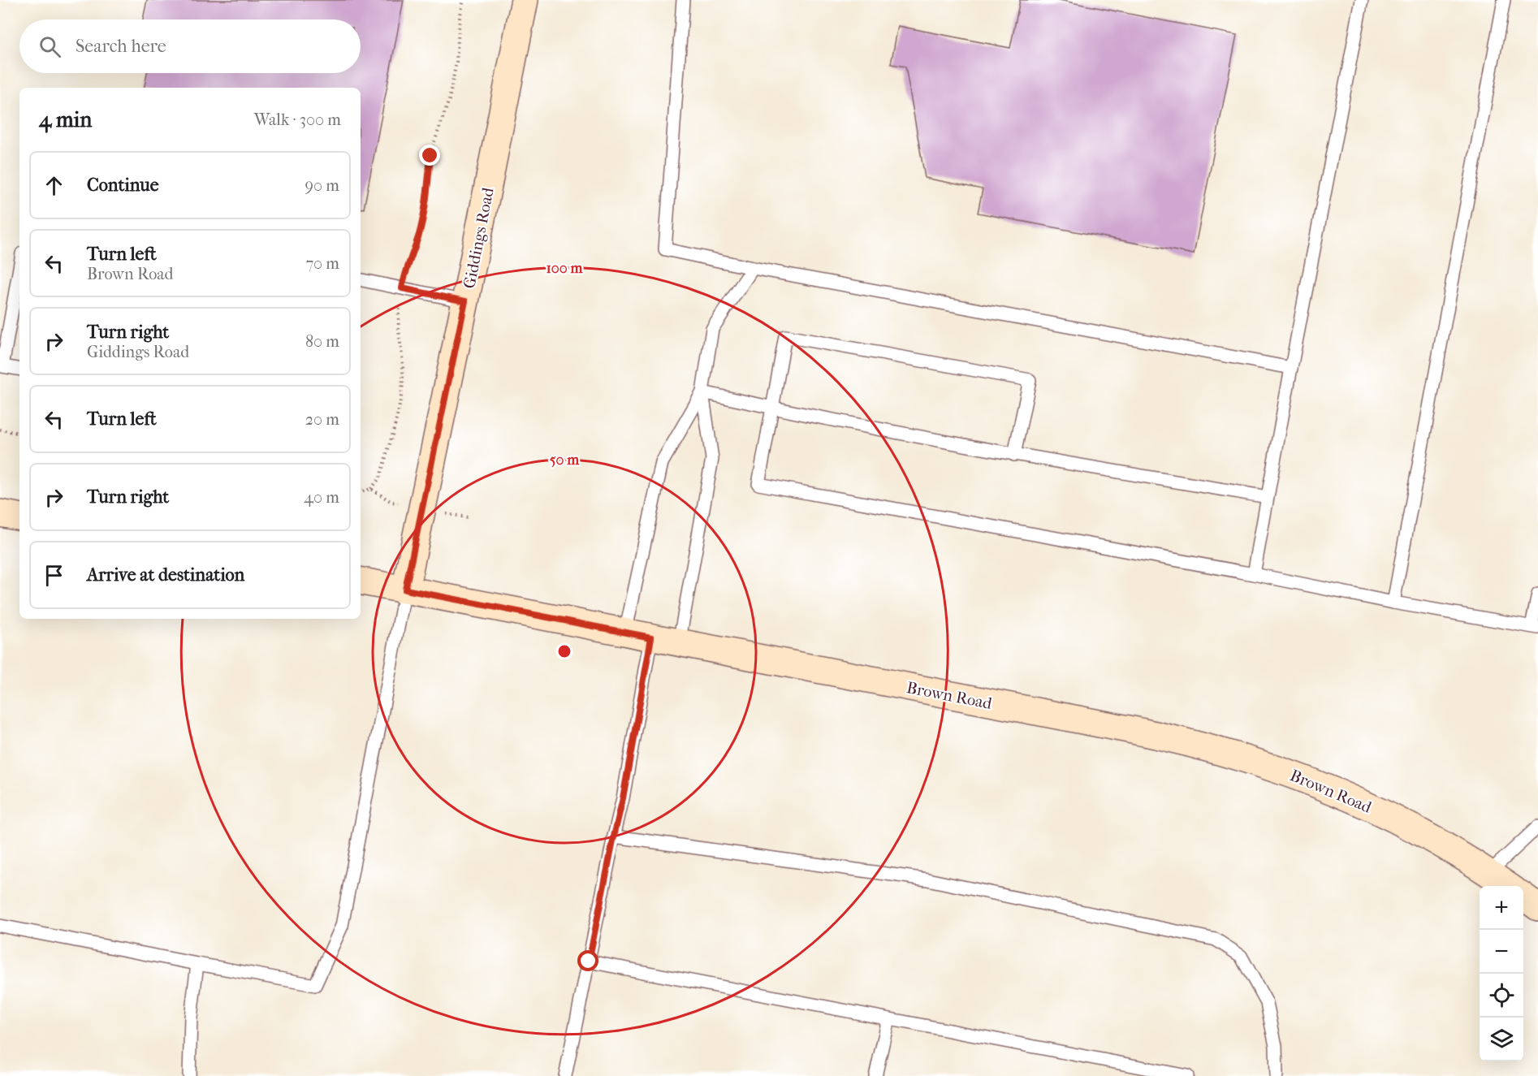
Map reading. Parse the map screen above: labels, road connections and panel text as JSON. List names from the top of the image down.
{
  "streets": {
    "main road": ["Giddings Road", "Brown Road"]
  },
  "crossings": [
    ["Giddings Road", "Brown Road"]
  ],
  "page": {
    "search": "Search here",
    "heading": ["4 min", "Walk · 300 m"],
    "list": [
      ["Continue", "90 m"],
      ["Turn left", "Brown Road", "70 m"],
      ["Turn right", "Giddings Road", "80 m"],
      ["Turn left", "20 m"],
      ["Turn right", "40 m"],
      "Arrive at destination"
    ],
    "map_buttons": ["+", "−"]
  },
  "rings": ["100 m", "50 m"]
}
